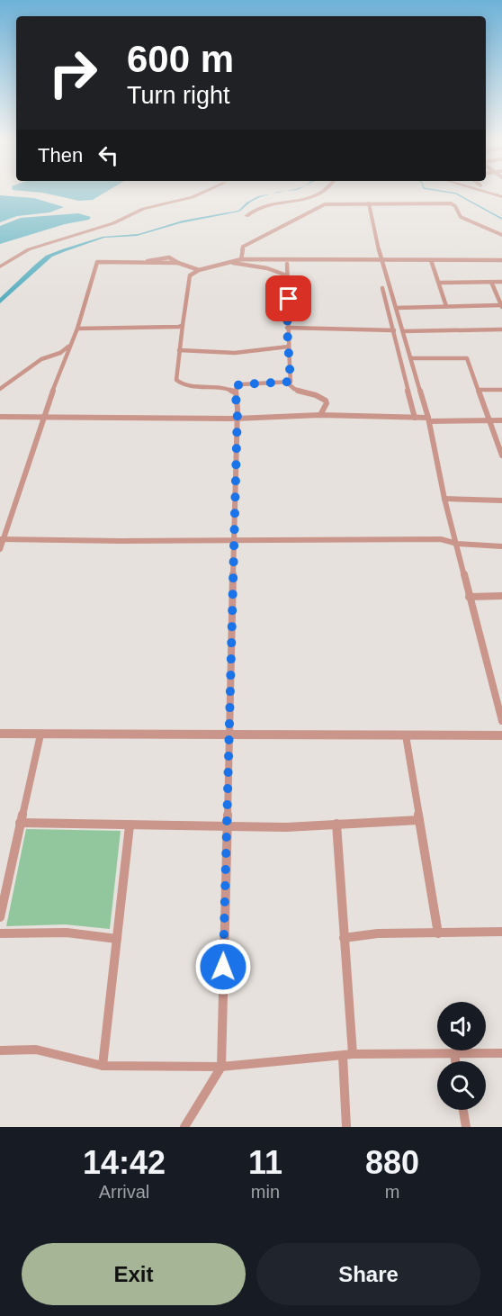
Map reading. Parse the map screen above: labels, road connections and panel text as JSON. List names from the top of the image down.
{
  "page": {
    "turn": ["600 m", "Turn right"],
    "then": "Then",
    "eta": [
      "14:42",
      "Arrival",
      "11",
      "min",
      "880",
      "m"
    ],
    "buttons": ["Exit", "Share"]
  }
}
